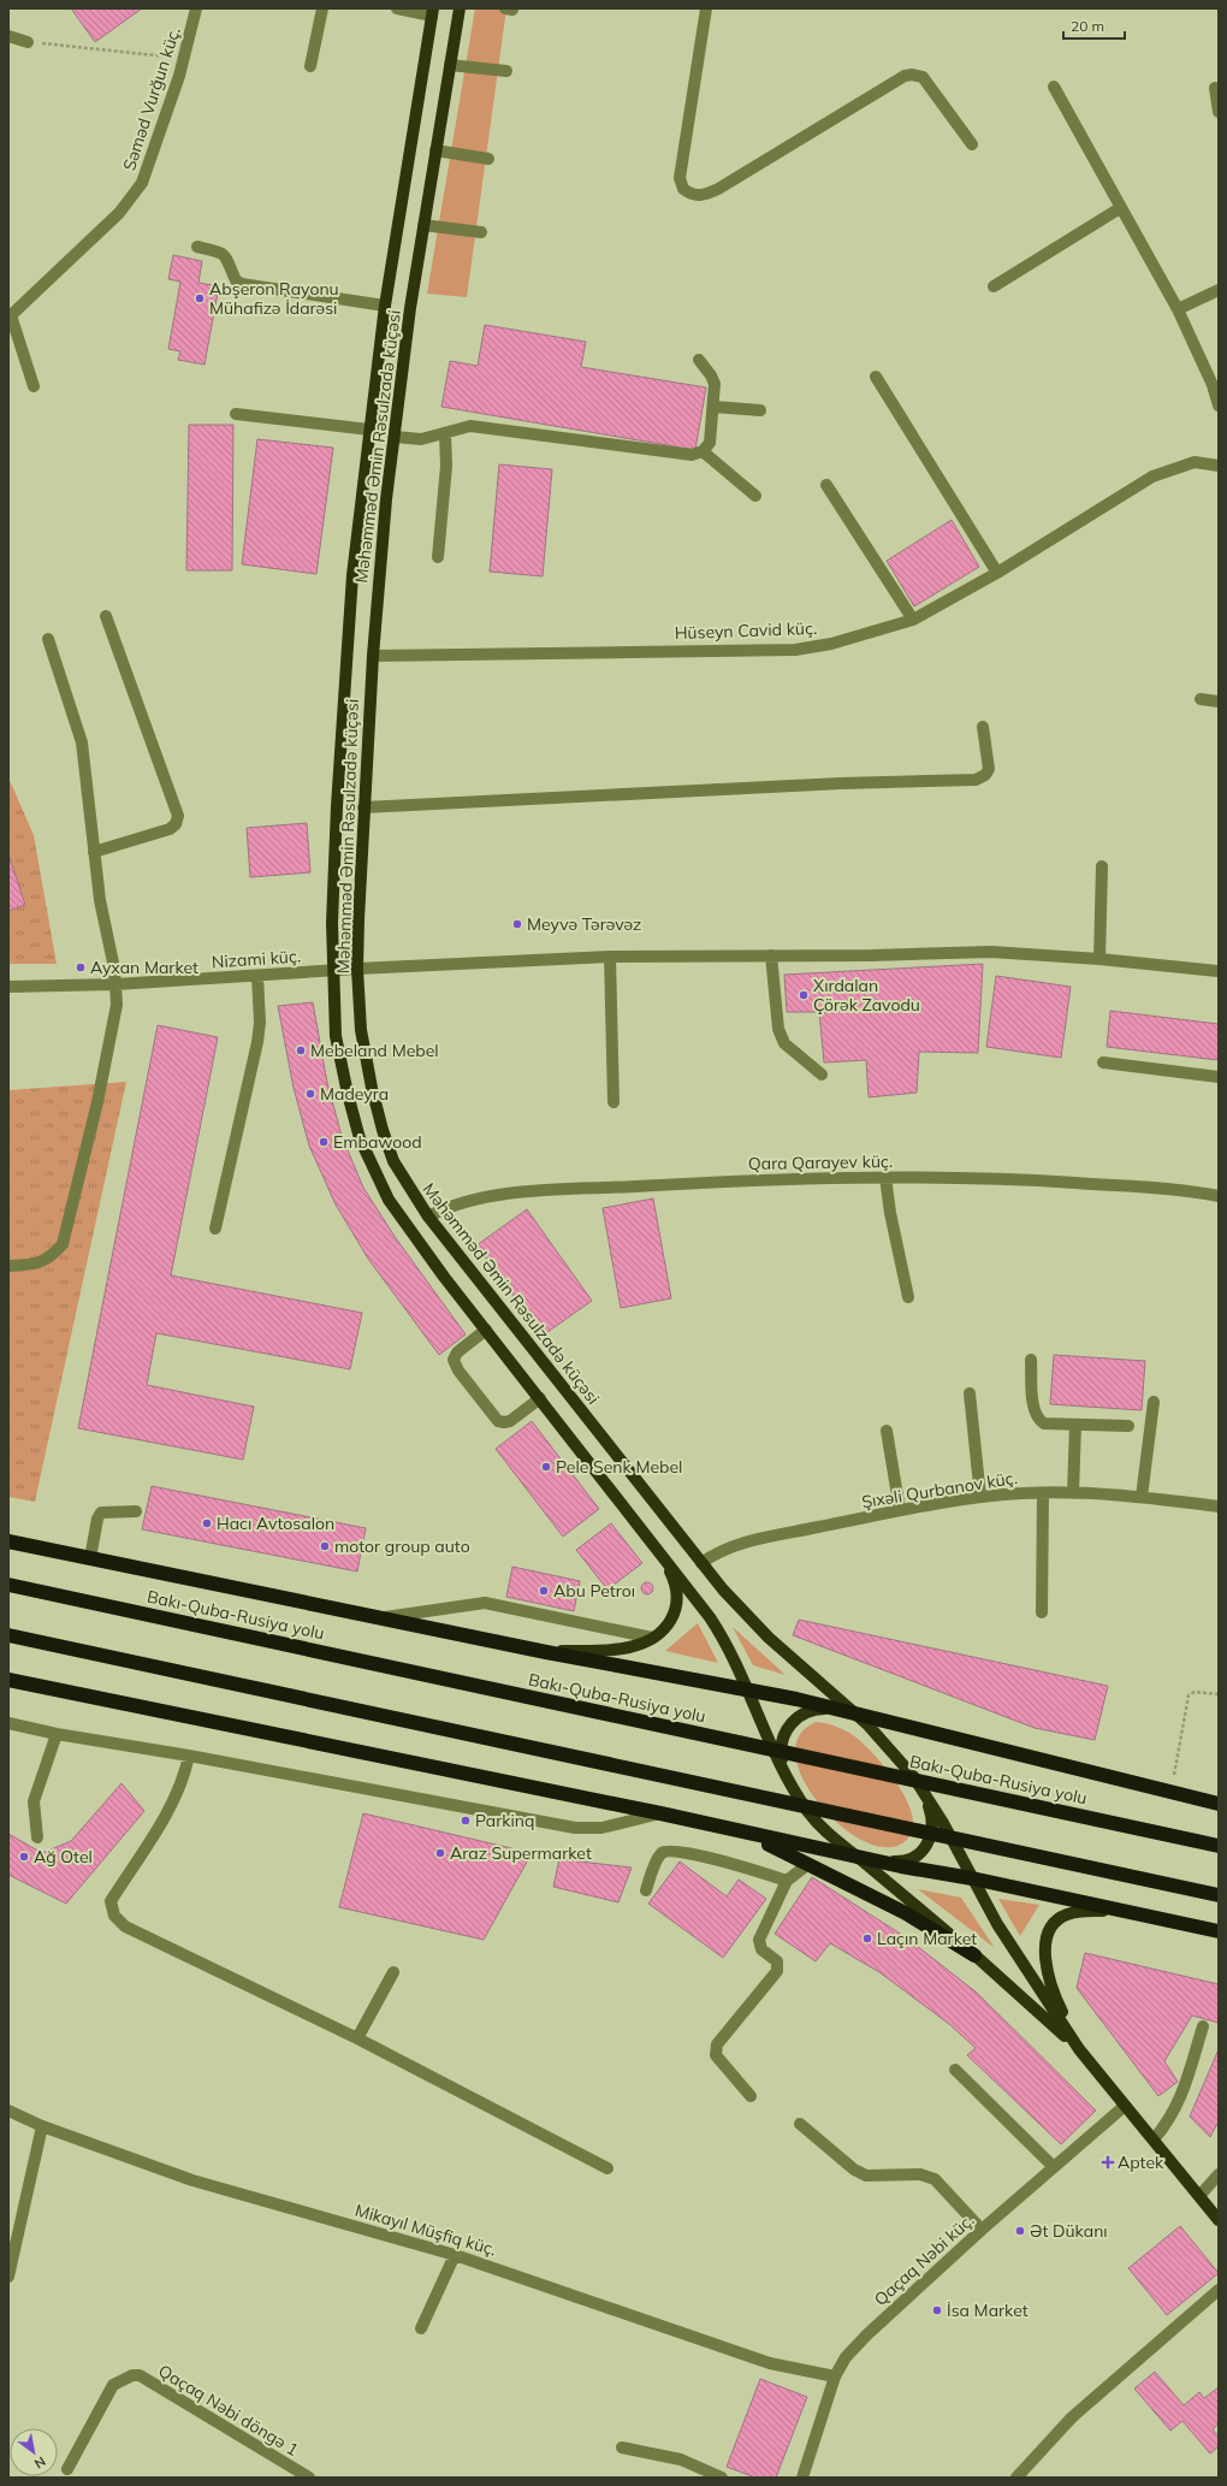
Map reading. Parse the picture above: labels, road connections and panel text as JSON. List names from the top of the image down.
{
  "streets": {
    "highway": ["Bakı-Quba-Rusiya yolu"],
    "main road": ["Məhəmməd Əmin Rəsulzadə küçəsi"],
    "street": [
      "Səməd Vurğun küç.",
      "Hüseyn Cavid küç.",
      "Nizami küç.",
      "Qara Qarayev küç.",
      "Şıxəli Qurbanov küç.",
      "Mikayıl Müşfiq küç.",
      "Qaçaq Nəbi küç.",
      "Qaçaq Nəbi döngə 1"
    ]
  },
  "crossings": [
    ["Məhəmməd Əmin Rəsulzadə küçəsi", "Hüseyn Cavid küç."],
    ["Məhəmməd Əmin Rəsulzadə küçəsi", "Nizami küç."],
    ["Məhəmməd Əmin Rəsulzadə küçəsi", "Qara Qarayev küç."],
    ["Məhəmməd Əmin Rəsulzadə küçəsi", "Şıxəli Qurbanov küç."],
    ["Mikayıl Müşfiq küç.", "Qaçaq Nəbi küç."]
  ],
  "places": {
    "other": [
      "Abşeron Rayonu Mühafizə İdarəsi",
      "Meyvə Tərəvəz",
      "Ayxan Market",
      "Xırdalan Çörək Zavodu",
      "Mebeland Mebel",
      "Madeyra",
      "Embawood",
      "Pele Senk Mebel",
      "Hacı Avtosalon",
      "motor group auto",
      "Abu Petroı",
      "Parkinq",
      "Araz Supermarket",
      "Ağ Otel",
      "Laçın Market",
      "Ət Dükanı",
      "İsa Market"
    ],
    "health": ["Aptek"]
  },
  "scale_bar": "20 m",
  "north": "bottom right"
}
